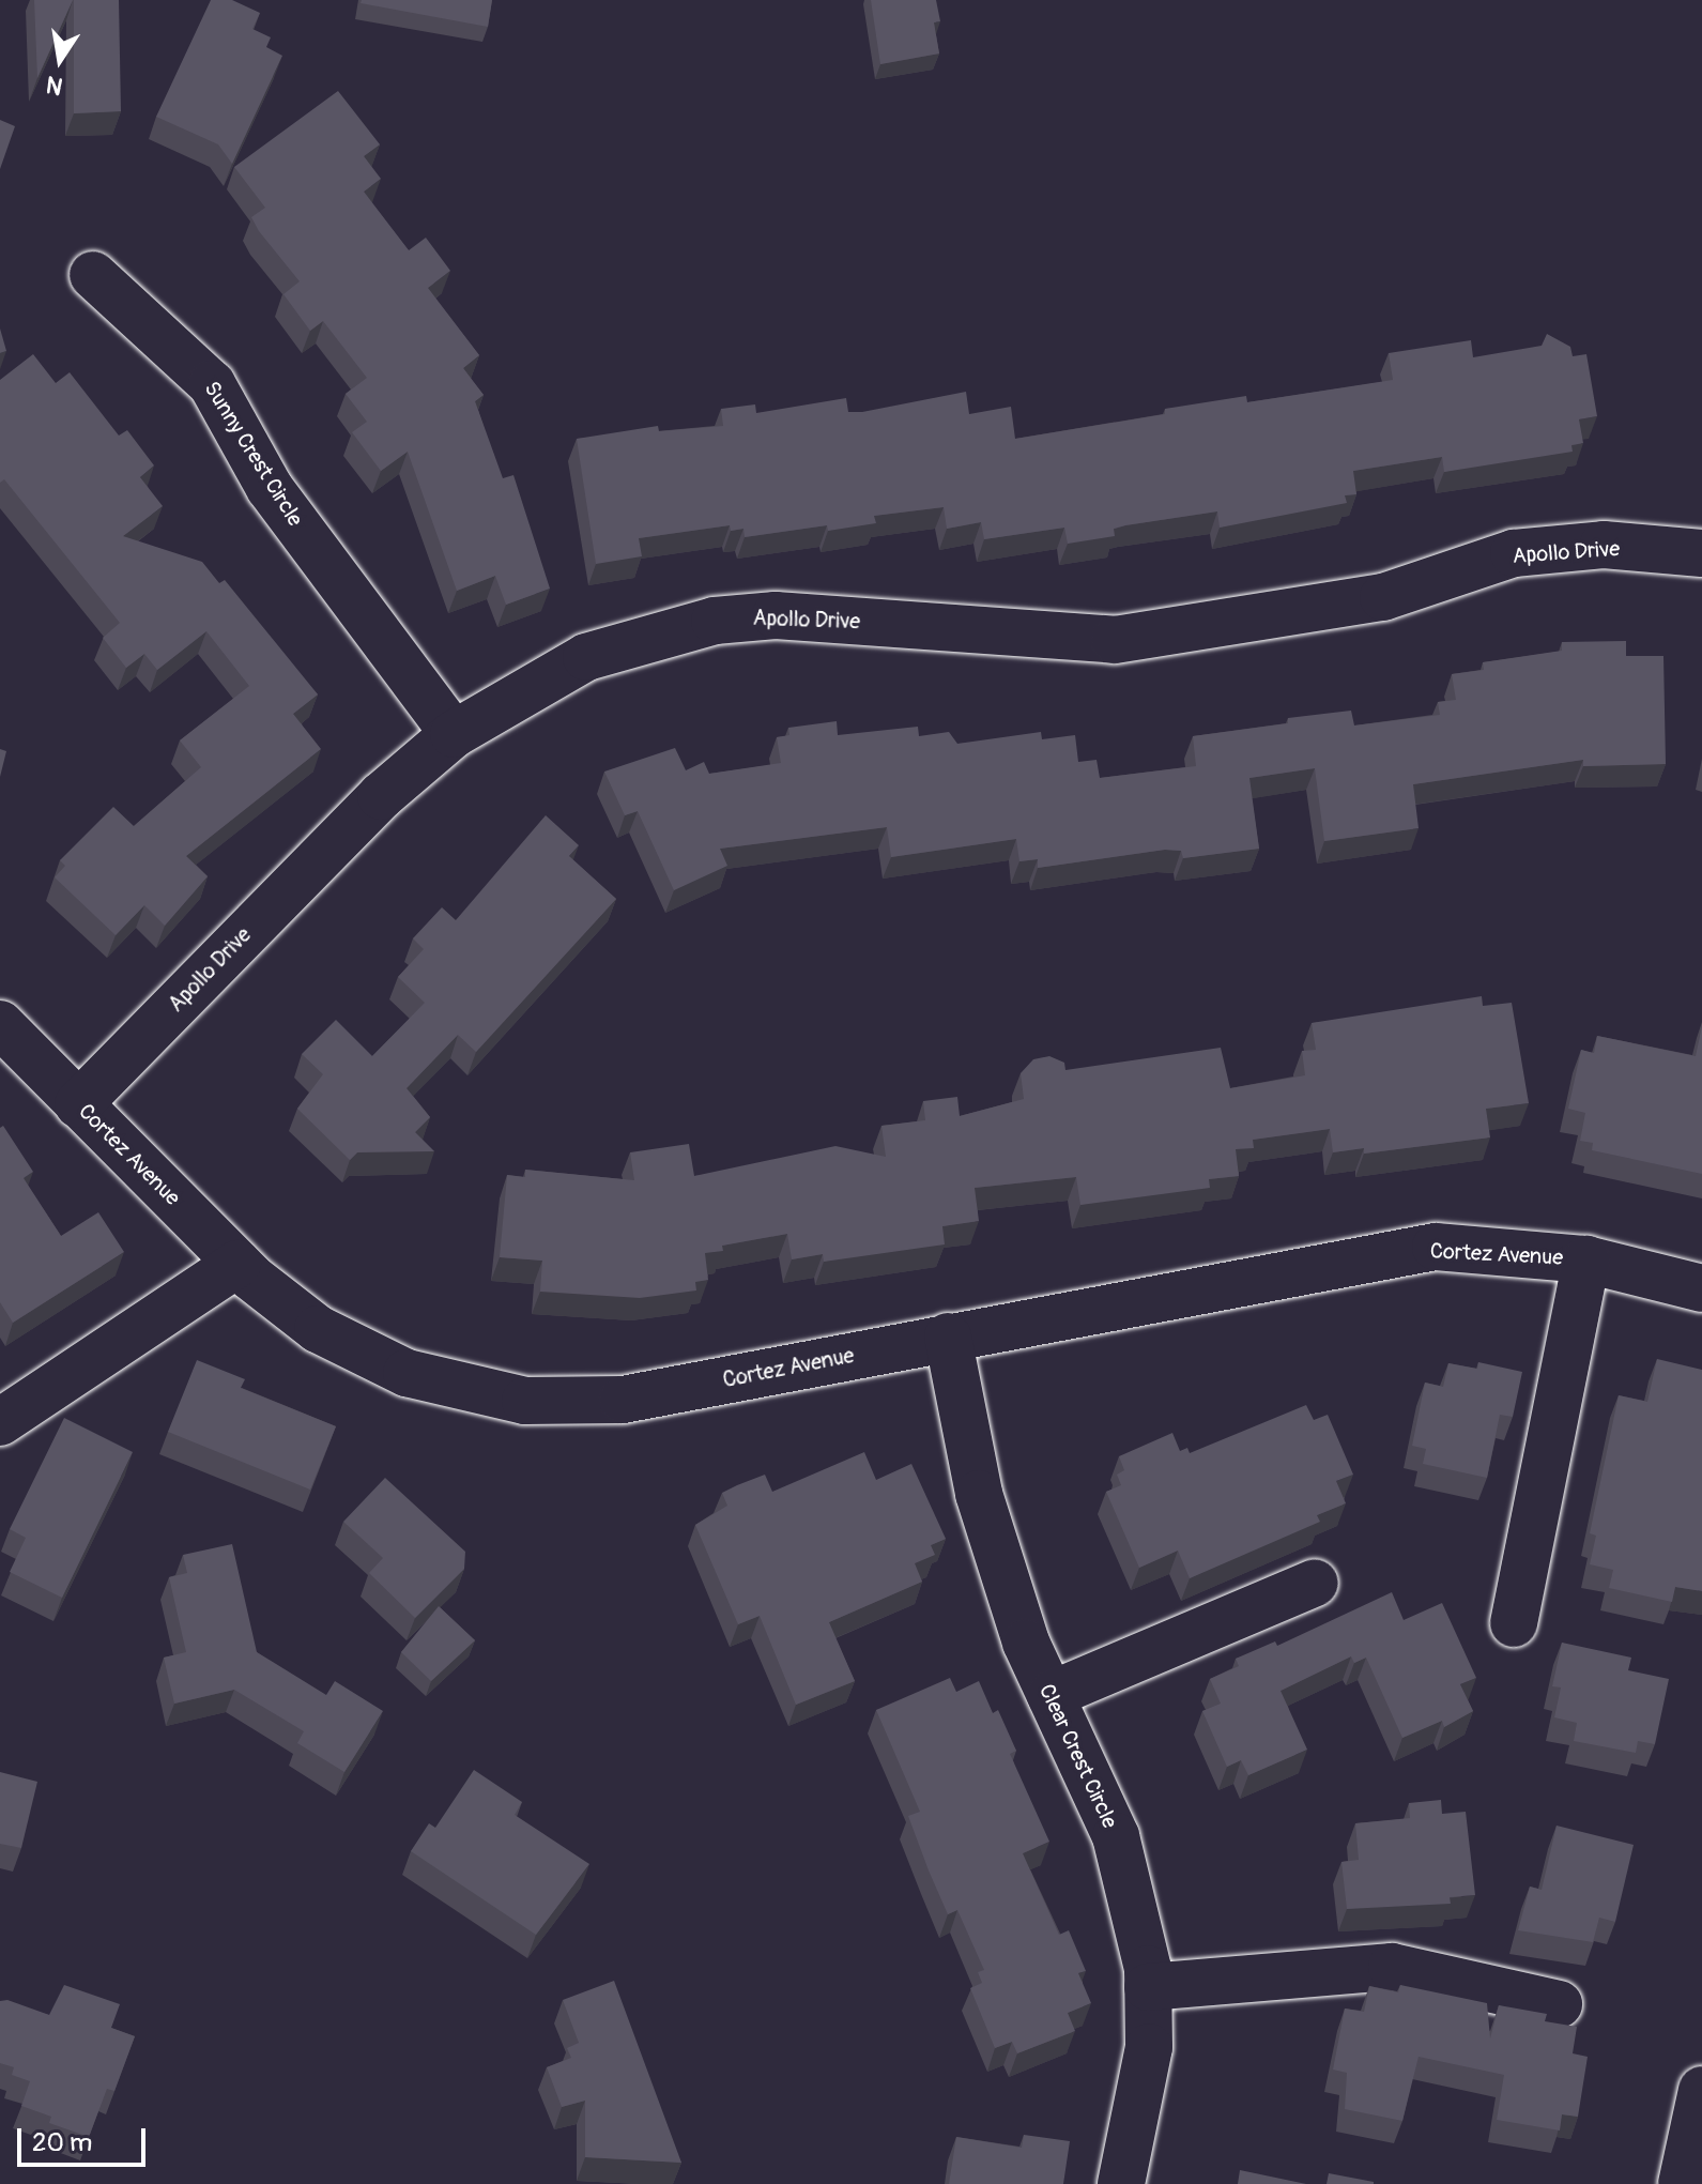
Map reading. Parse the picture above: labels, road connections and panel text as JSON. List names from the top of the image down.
{
  "streets": {
    "street": [
      "Sunny Crest Circle",
      "Apollo Drive",
      "Cortez Avenue",
      "Clear Crest Circle"
    ]
  },
  "crossings": [
    ["Sunny Crest Circle", "Apollo Drive"],
    ["Apollo Drive", "Cortez Avenue"],
    ["Cortez Avenue", "Clear Crest Circle"]
  ],
  "scale_bar": "20 m",
  "north": "bottom"
}
